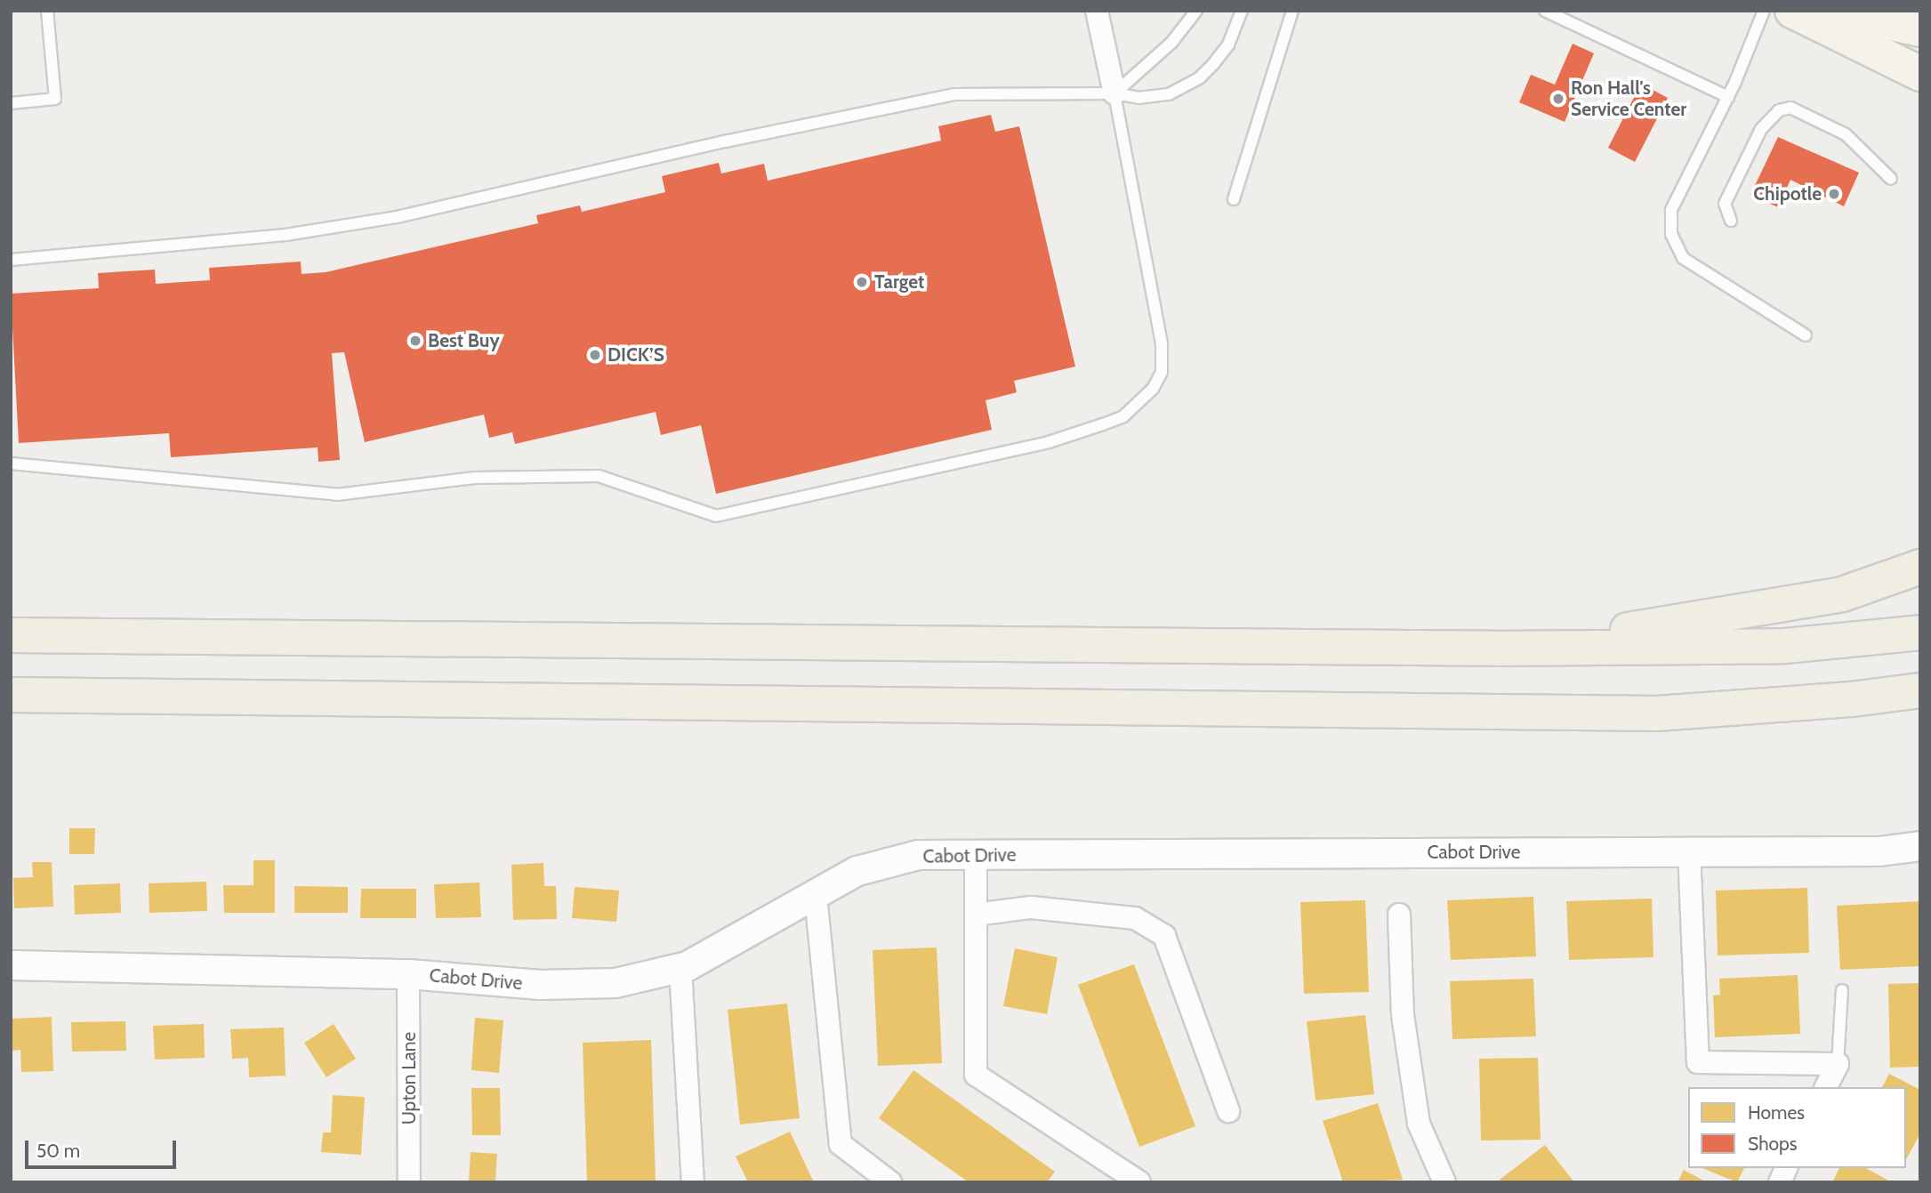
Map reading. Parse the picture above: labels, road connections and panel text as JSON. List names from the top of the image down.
{
  "streets": {
    "street": ["Cabot Drive", "Upton Lane"]
  },
  "crossings": [
    ["Cabot Drive", "Upton Lane"]
  ],
  "places": [
    "Ron Hall's Service Center",
    "Chipotle",
    "Target",
    "Best Buy",
    "DICK’S"
  ],
  "legend": ["Homes", "Shops"],
  "scale_bar": "50 m"
}
